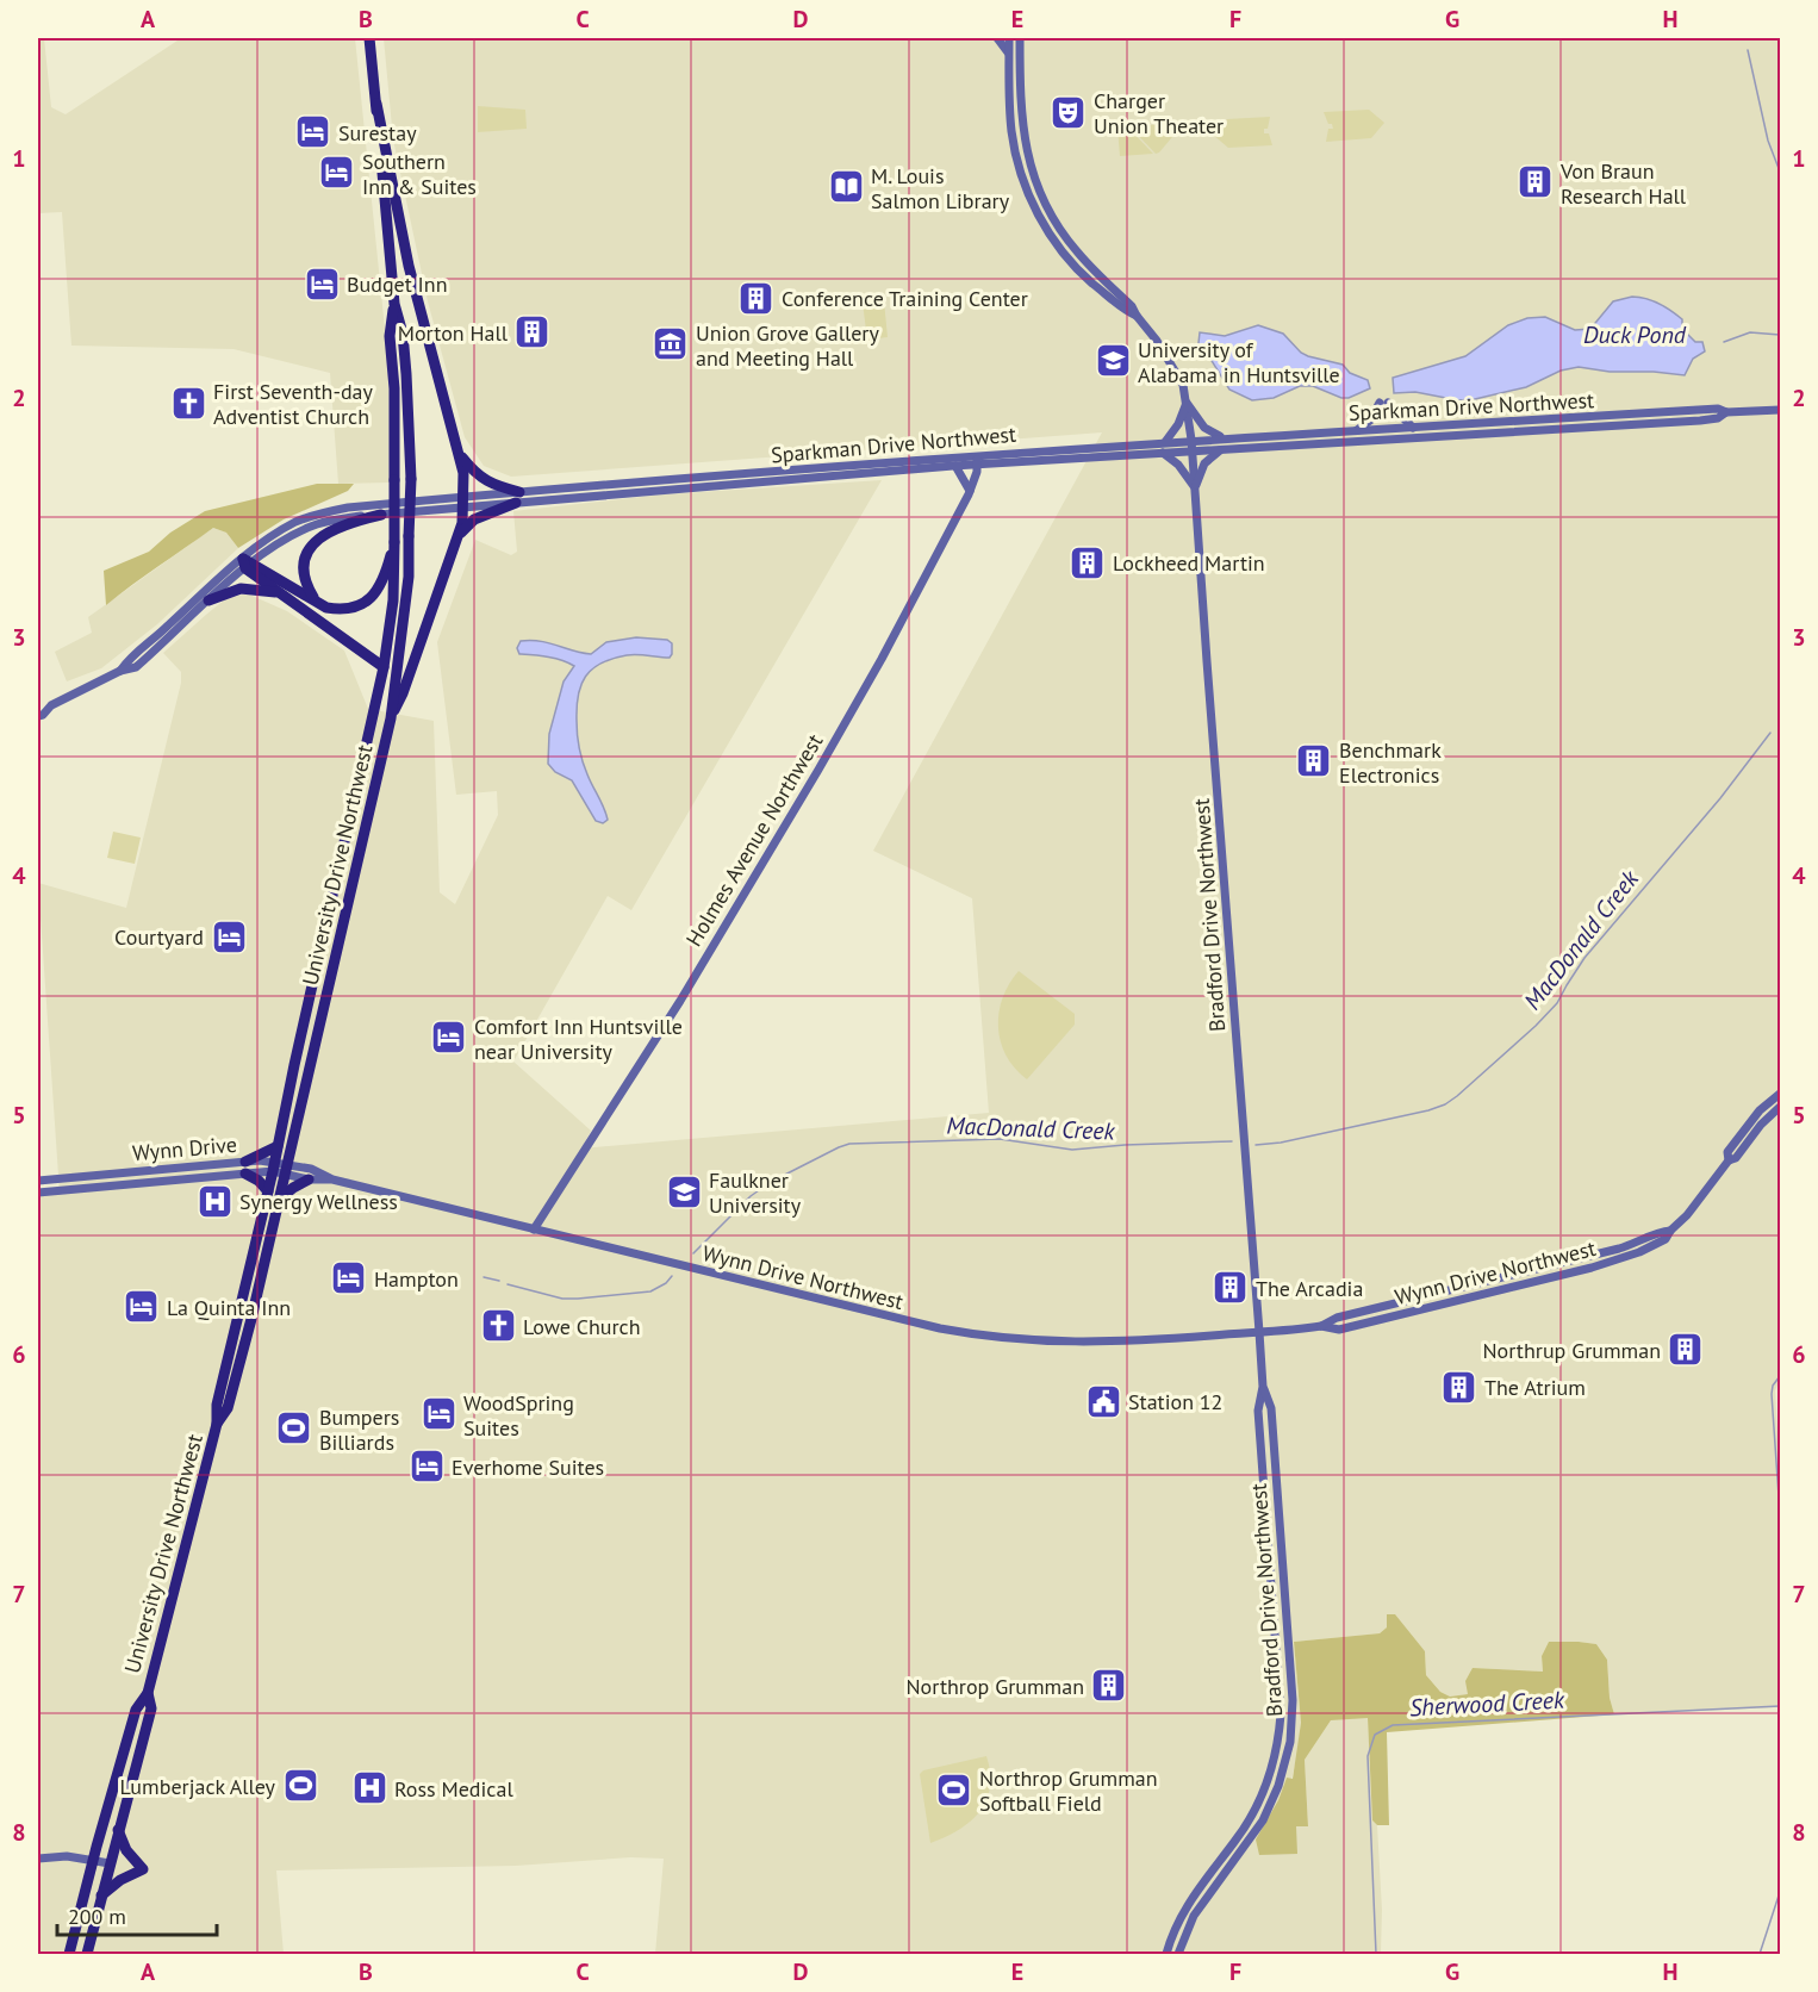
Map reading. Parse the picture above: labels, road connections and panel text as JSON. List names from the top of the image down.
{
  "streets": {
    "highway": ["University Drive Northwest"],
    "main road": [
      "Sparkman Drive Northwest",
      "Holmes Avenue Northwest",
      "Bradford Drive Northwest",
      "Wynn Drive",
      "Wynn Drive Northwest"
    ]
  },
  "crossings": [
    ["Sparkman Drive Northwest", "Holmes Avenue Northwest"],
    ["Sparkman Drive Northwest", "Bradford Drive Northwest"],
    ["Holmes Avenue Northwest", "Wynn Drive Northwest"],
    ["University Drive Northwest", "Wynn Drive"],
    ["University Drive Northwest", "Wynn Drive Northwest"],
    ["Bradford Drive Northwest", "Wynn Drive Northwest"],
    ["Wynn Drive", "Wynn Drive Northwest"]
  ],
  "water": ["Duck Pond", "MacDonald Creek", "Sherwood Creek"],
  "places": {
    "theatre": ["Charger Union Theater"],
    "hotel": [
      "Surestay",
      "Southern Inn & Suites",
      "Budget Inn",
      "Courtyard",
      "Comfort Inn Huntsville near University",
      "Hampton",
      "La Quinta Inn",
      "WoodSpring Suites",
      "Everhome Suites"
    ],
    "building": [
      "Von Braun Research Hall",
      "Conference Training Center",
      "Morton Hall",
      "Lockheed Martin",
      "Benchmark Electronics",
      "The Arcadia",
      "Northrup Grumman",
      "The Atrium",
      "Northrop Grumman"
    ],
    "library": ["M. Louis Salmon Library"],
    "museum": ["Union Grove Gallery and Meeting Hall"],
    "school or university": ["University of Alabama in Huntsville", "Faulkner University"],
    "church": ["First Seventh-day Adventist Church", "Lowe Church"],
    "hospital": ["Synergy Wellness", "Ross Medical"],
    "public building": ["Station 12"],
    "sports": ["Bumpers Billiards", "Lumberjack Alley", "Northrop Grumman Softball Field"]
  },
  "scale_bar": "200 m",
  "grid": {
    "columns": [
      "A",
      "B",
      "C",
      "D",
      "E",
      "F",
      "G",
      "H"
    ],
    "rows": [
      "1",
      "2",
      "3",
      "4",
      "5",
      "6",
      "7",
      "8"
    ]
  }
}
